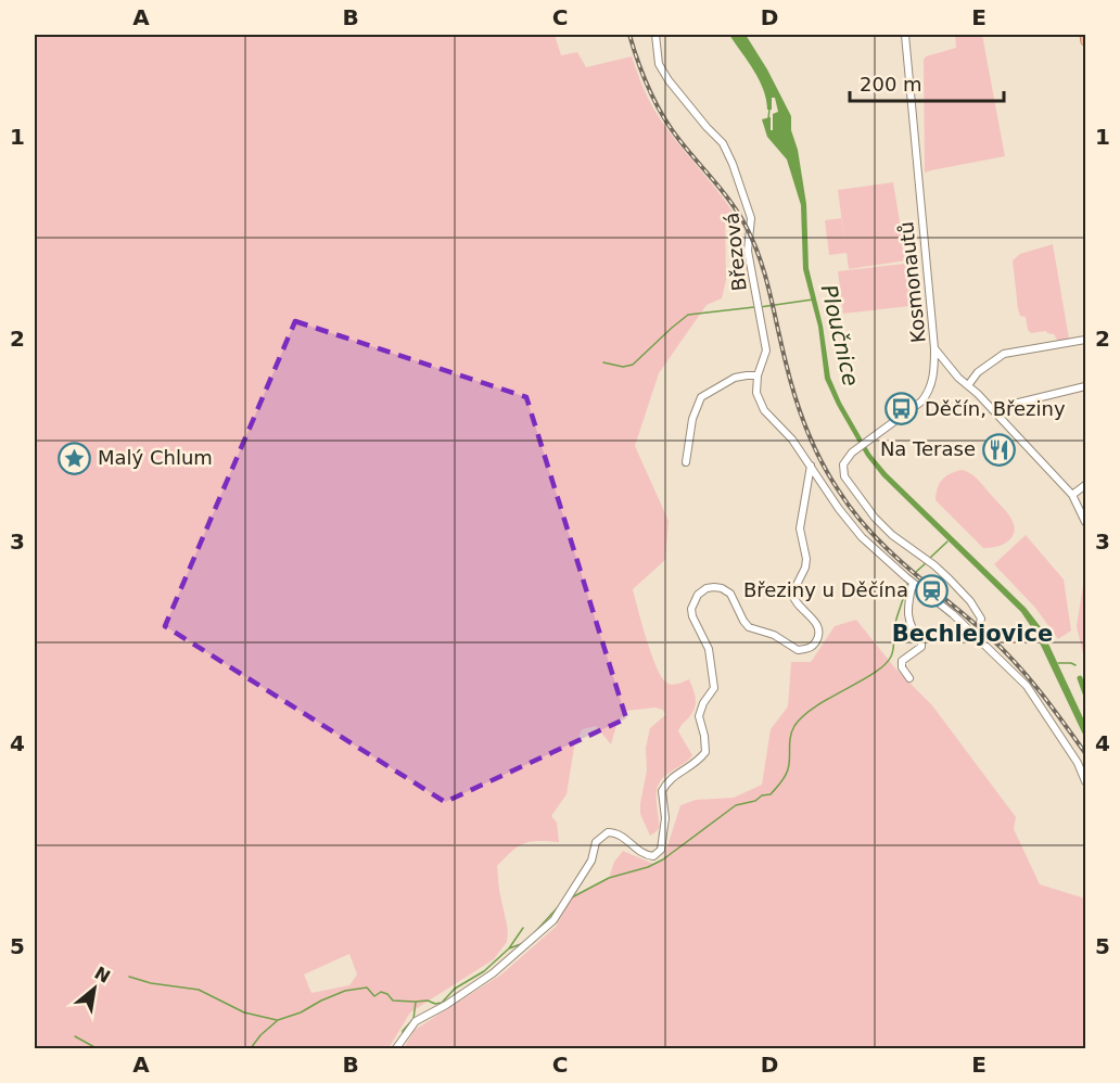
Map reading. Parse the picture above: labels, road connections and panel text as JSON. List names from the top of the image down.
{
  "streets": {
    "street": ["Březová", "Kosmonautů"]
  },
  "districts": ["Bechlejovice"],
  "water": ["Ploučnice"],
  "places": {
    "bus stop": ["Děčín, Březiny"],
    "restaurant": ["Na Terase"],
    "place": ["Malý Chlum"],
    "station": ["Březiny u Děčína"]
  },
  "scale_bar": "200 m",
  "north": "top right",
  "grid": {
    "columns": [
      "A",
      "B",
      "C",
      "D",
      "E"
    ],
    "rows": [
      "1",
      "2",
      "3",
      "4",
      "5"
    ]
  }
}
